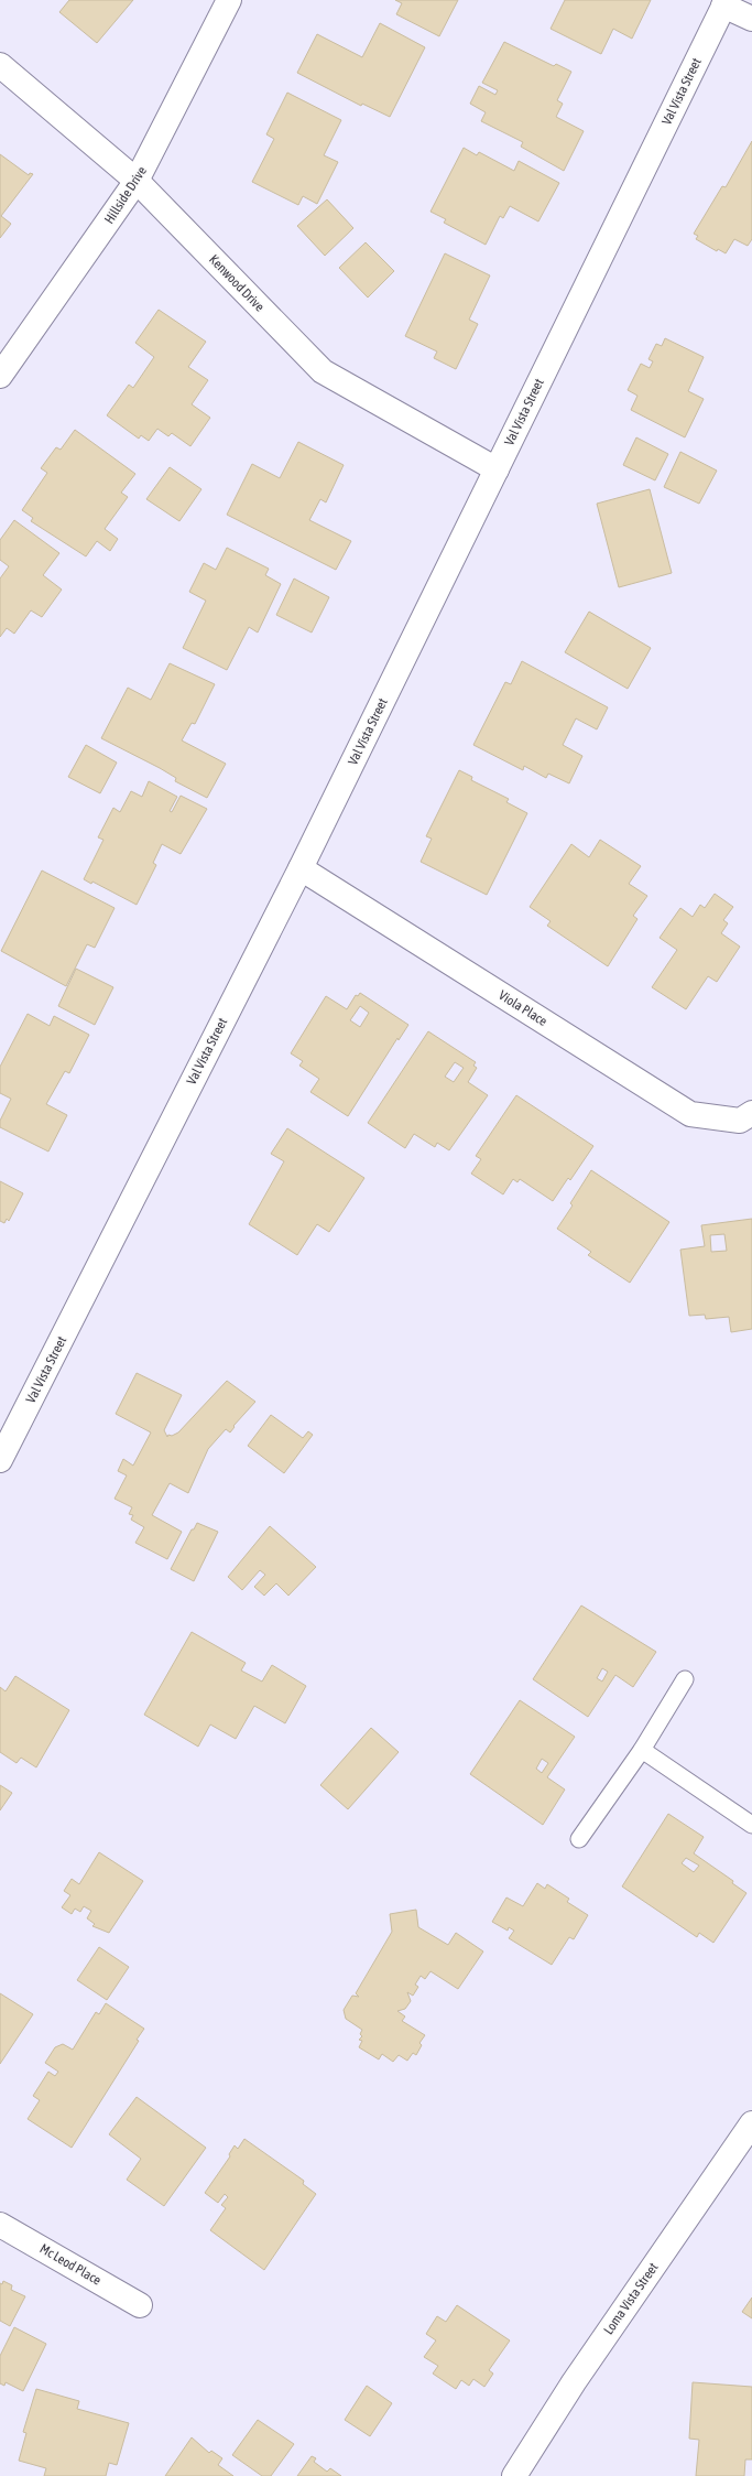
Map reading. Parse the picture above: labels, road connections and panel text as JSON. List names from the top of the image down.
{
  "streets": {
    "street": [
      "Val Vista Street",
      "Hillside Drive",
      "Kenwood Drive",
      "Viola Place",
      "Mc Leod Place",
      "Loma Vista Street"
    ]
  },
  "crossings": [
    ["Val Vista Street", "Kenwood Drive"],
    ["Val Vista Street", "Viola Place"],
    ["Hillside Drive", "Kenwood Drive"]
  ]
}
